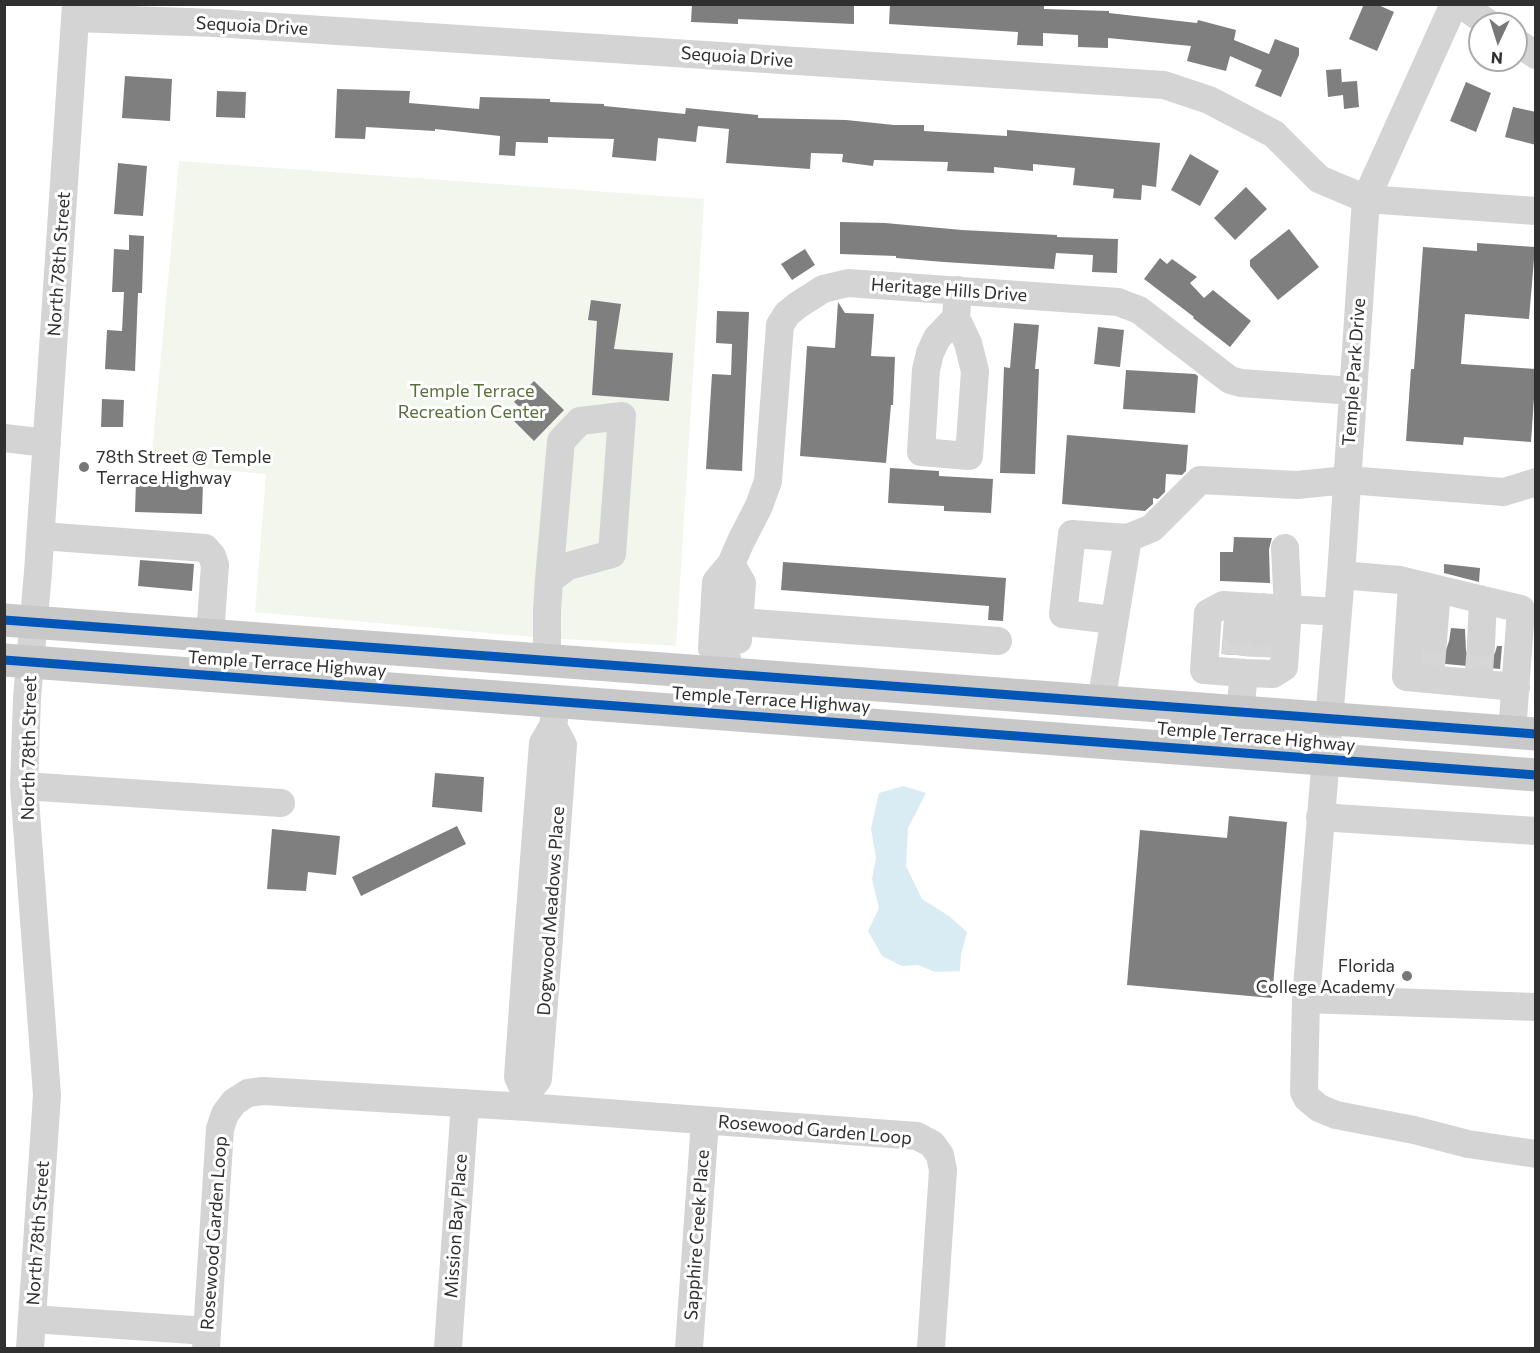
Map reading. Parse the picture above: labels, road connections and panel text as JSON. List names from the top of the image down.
{
  "streets": {
    "main road": ["Temple Terrace Highway"],
    "street": [
      "Sequoia Drive",
      "North 78th Street",
      "Heritage Hills Drive",
      "Temple Park Drive",
      "Dogwood Meadows Place",
      "Rosewood Garden Loop",
      "Mission Bay Place",
      "Sapphire Creek Place"
    ]
  },
  "crossings": [
    ["Sequoia Drive", "North 78th Street"],
    ["Sequoia Drive", "Temple Park Drive"],
    ["North 78th Street", "Temple Terrace Highway"],
    ["Heritage Hills Drive", "Temple Park Drive"],
    ["Heritage Hills Drive", "Temple Terrace Highway"],
    ["Temple Park Drive", "Temple Terrace Highway"],
    ["Temple Terrace Highway", "Dogwood Meadows Place"],
    ["Dogwood Meadows Place", "Rosewood Garden Loop"],
    ["Rosewood Garden Loop", "Mission Bay Place"],
    ["Rosewood Garden Loop", "Sapphire Creek Place"]
  ],
  "parks": ["Temple Terrace Recreation Center"],
  "places": ["78th Street @ Temple Terrace Highway", "Florida College Academy"],
  "north": "bottom"
}
